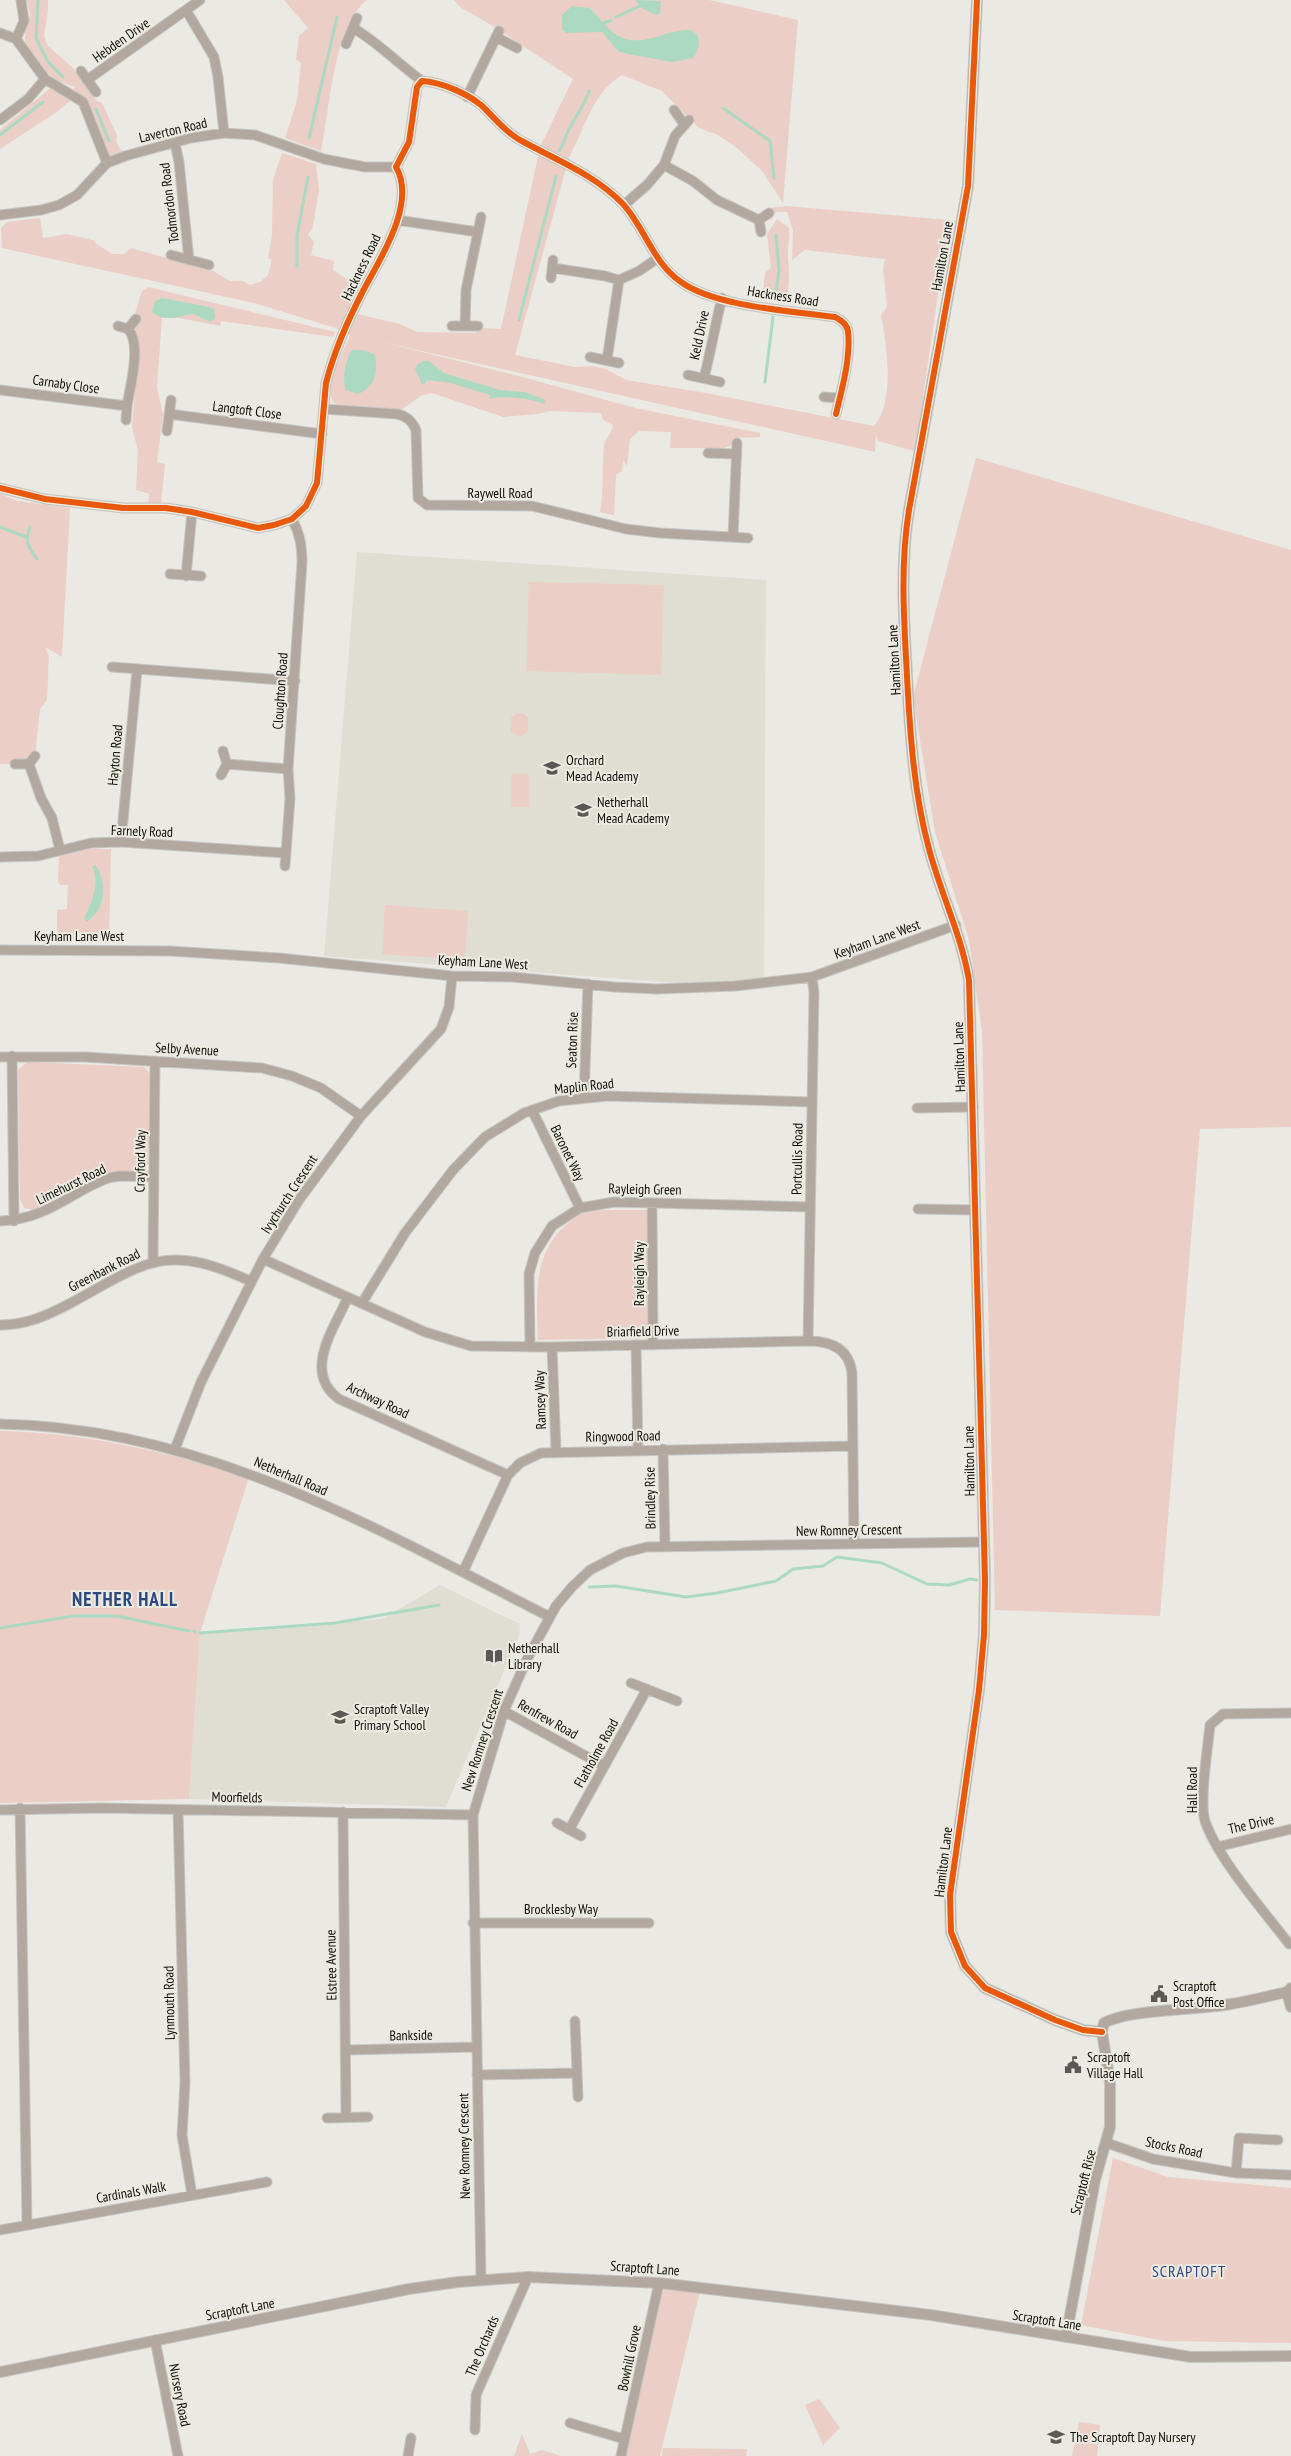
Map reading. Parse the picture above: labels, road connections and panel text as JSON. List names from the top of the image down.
{
  "streets": {
    "street": [
      "Hebden Drive",
      "Laverton Road",
      "Todmordon Road",
      "Hamilton Lane",
      "Hackness Road",
      "Keld Drive",
      "Carnaby Close",
      "Langtoft Close",
      "Raywell Road",
      "Cloughton Road",
      "Hayton Road",
      "Farnely Road",
      "Keyham Lane West",
      "Seaton Rise",
      "Selby Avenue",
      "Maplin Road",
      "Baronet Way",
      "Portcullis Road",
      "Crayford Way",
      "Limehurst Road",
      "Rayleigh Green",
      "Ivychurch Crescent",
      "Greenbank Road",
      "Rayleigh Way",
      "Briarfield Drive",
      "Archway Road",
      "Ramsey Way",
      "Ringwood Road",
      "Netherhall Road",
      "Brindley Rise",
      "New Romney Crescent",
      "Renfrew Road",
      "Flatholme Road",
      "Hall Road",
      "Moorfields",
      "The Drive",
      "Brocklesby Way",
      "Elstree Avenue",
      "Lynmouth Road",
      "Bankside",
      "Stocks Road",
      "Scraptoft Rise",
      "Cardinals Walk",
      "Scraptoft Lane",
      "The Orchards",
      "Bowhill Grove",
      "Nursery Road"
    ]
  },
  "crossings": [
    ["Laverton Road", "Todmordon Road"],
    ["Laverton Road", "Hackness Road"],
    ["Hamilton Lane", "Keyham Lane West"],
    ["Hamilton Lane", "New Romney Crescent"],
    ["Hamilton Lane", "Scraptoft Rise"],
    ["Hackness Road", "Keld Drive"],
    ["Hackness Road", "Langtoft Close"],
    ["Hackness Road", "Raywell Road"],
    ["Hackness Road", "Cloughton Road"],
    ["Cloughton Road", "Farnely Road"],
    ["Hayton Road", "Farnely Road"],
    ["Keyham Lane West", "Seaton Rise"],
    ["Keyham Lane West", "Portcullis Road"],
    ["Keyham Lane West", "Ivychurch Crescent"],
    ["Seaton Rise", "Maplin Road"],
    ["Selby Avenue", "Crayford Way"],
    ["Selby Avenue", "Ivychurch Crescent"],
    ["Maplin Road", "Baronet Way"],
    ["Maplin Road", "Portcullis Road"],
    ["Maplin Road", "Briarfield Drive"],
    ["Baronet Way", "Rayleigh Green"],
    ["Portcullis Road", "Rayleigh Green"],
    ["Portcullis Road", "Briarfield Drive"],
    ["Crayford Way", "Limehurst Road"],
    ["Crayford Way", "Greenbank Road"],
    ["Rayleigh Green", "Rayleigh Way"],
    ["Rayleigh Green", "Briarfield Drive"],
    ["Ivychurch Crescent", "Greenbank Road"],
    ["Ivychurch Crescent", "Briarfield Drive"],
    ["Ivychurch Crescent", "Netherhall Road"],
    ["Rayleigh Way", "Briarfield Drive"],
    ["Briarfield Drive", "Archway Road"],
    ["Briarfield Drive", "Ramsey Way"],
    ["Briarfield Drive", "Ringwood Road"],
    ["Briarfield Drive", "New Romney Crescent"],
    ["Archway Road", "Ringwood Road"],
    ["Ramsey Way", "Ringwood Road"],
    ["Ringwood Road", "Netherhall Road"],
    ["Ringwood Road", "Brindley Rise"],
    ["Netherhall Road", "New Romney Crescent"],
    ["Brindley Rise", "New Romney Crescent"],
    ["New Romney Crescent", "Renfrew Road"],
    ["New Romney Crescent", "Moorfields"],
    ["New Romney Crescent", "Brocklesby Way"],
    ["New Romney Crescent", "Bankside"],
    ["New Romney Crescent", "Scraptoft Lane"],
    ["Renfrew Road", "Flatholme Road"],
    ["Hall Road", "The Drive"],
    ["Moorfields", "Elstree Avenue"],
    ["Moorfields", "Lynmouth Road"],
    ["Elstree Avenue", "Bankside"],
    ["Lynmouth Road", "Cardinals Walk"],
    ["Stocks Road", "Scraptoft Rise"],
    ["Scraptoft Rise", "Scraptoft Lane"],
    ["Scraptoft Lane", "The Orchards"],
    ["Scraptoft Lane", "Bowhill Grove"],
    ["Scraptoft Lane", "Nursery Road"]
  ],
  "districts": ["NETHER HALL", "SCRAPTOFT"],
  "places": {
    "school or university": [
      "Orchard Mead Academy",
      "Netherhall Mead Academy",
      "Scraptoft Valley Primary School",
      "The Scraptoft Day Nursery"
    ],
    "library": ["Netherhall Library"],
    "public building": ["Scraptoft Post Office", "Scraptoft Village Hall"]
  }
}
